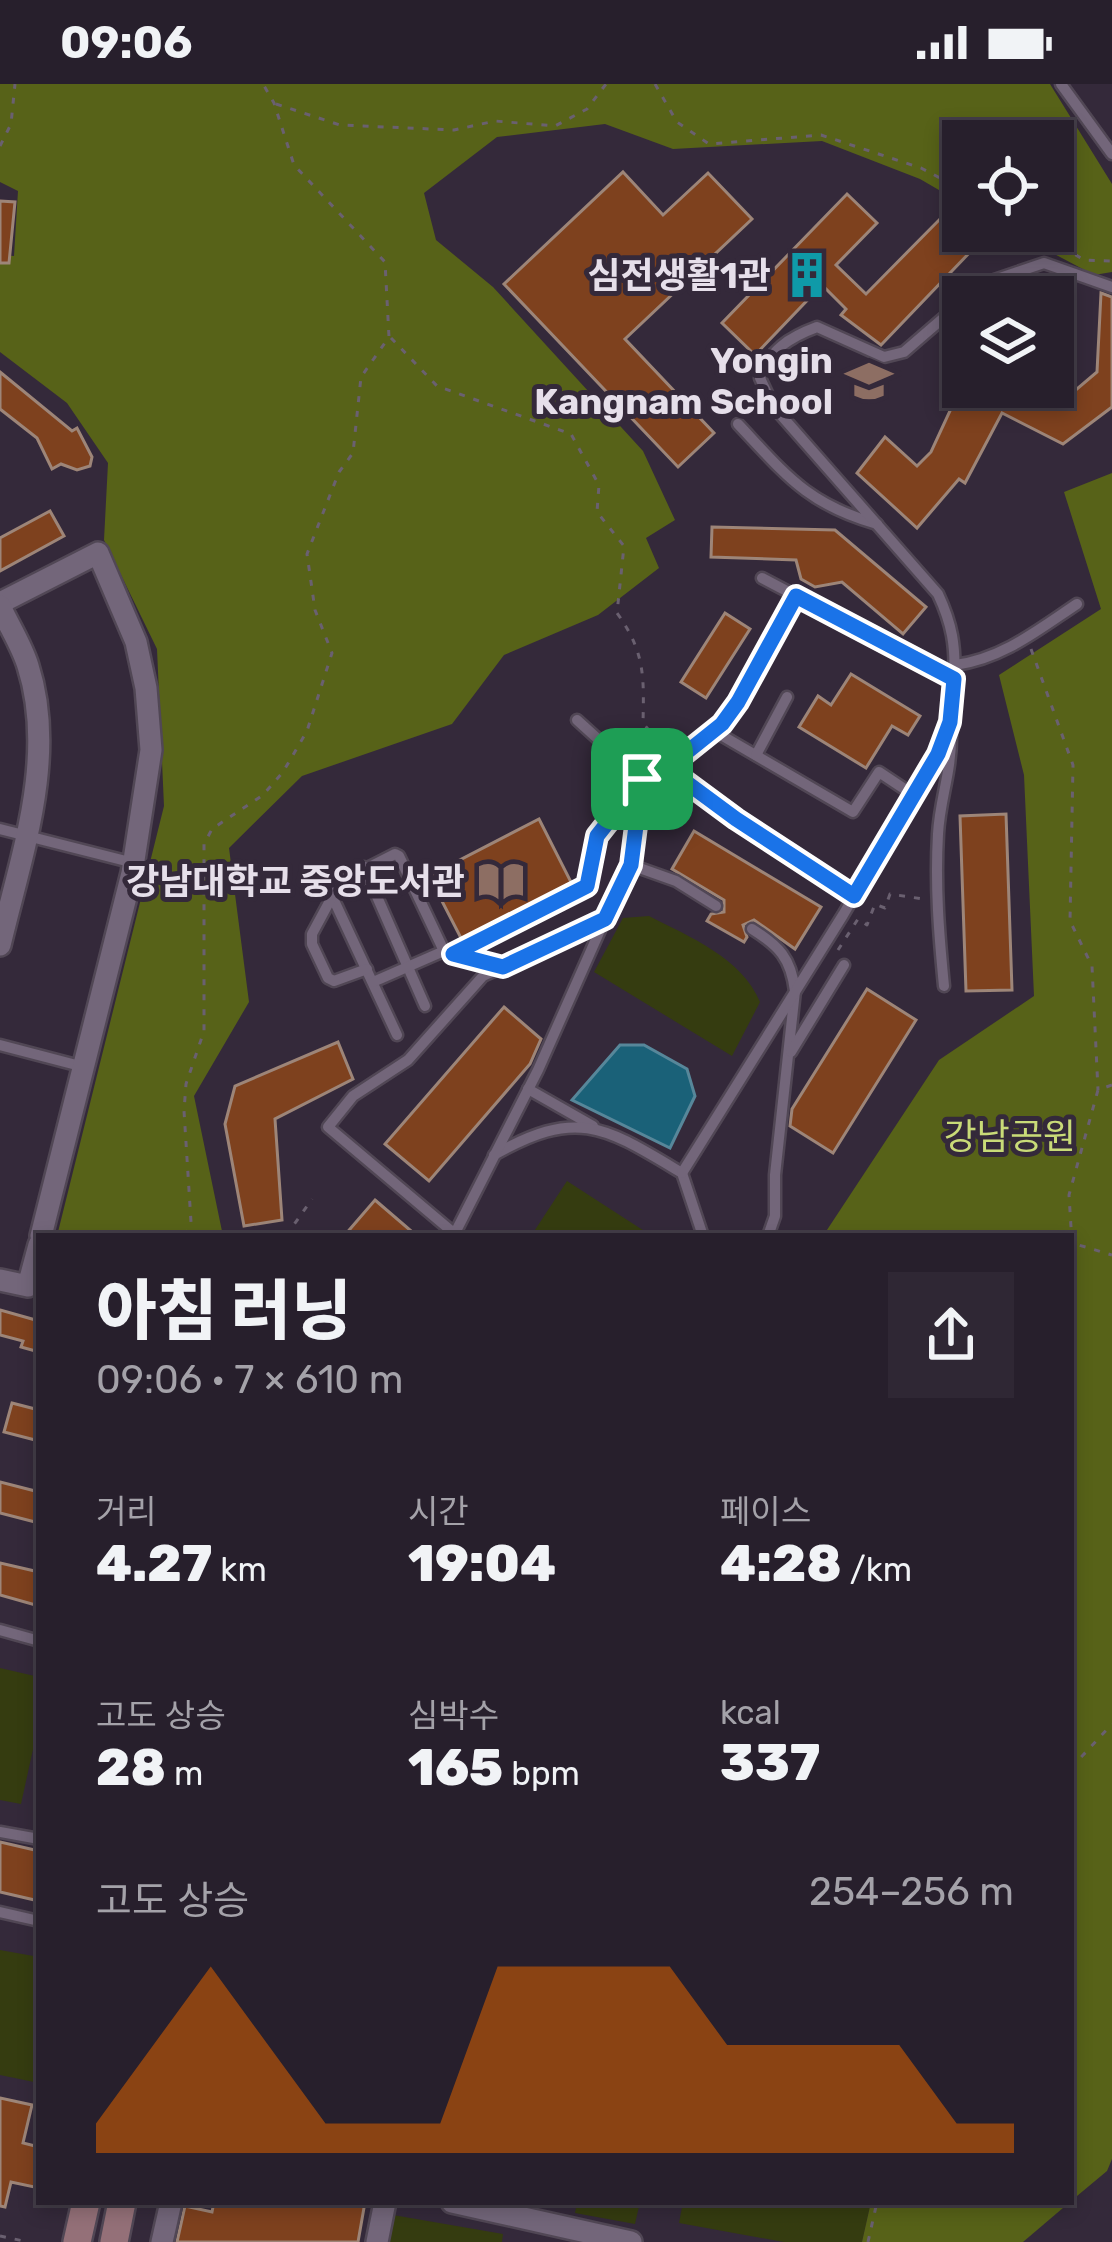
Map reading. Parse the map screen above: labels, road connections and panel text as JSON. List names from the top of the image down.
{
  "parks": ["강남공원"],
  "places": {
    "building": ["심전생활1관"],
    "school or university": ["Yongin Kangnam School"],
    "library": ["강남대학교 중앙도서관"]
  },
  "page": {
    "status": "09:06",
    "heading": ["아침 러닝", "09:06 · 7 × 610 m"],
    "stats": [
      ["거리", "4.27 km"],
      ["시간", "19:04"],
      ["페이스", "4:28 /km"],
      ["고도 상승", "28 m"],
      ["심박수", "165 bpm"],
      ["kcal", "337"]
    ],
    "chart": ["고도 상승", "254–256 m"]
  }
}
